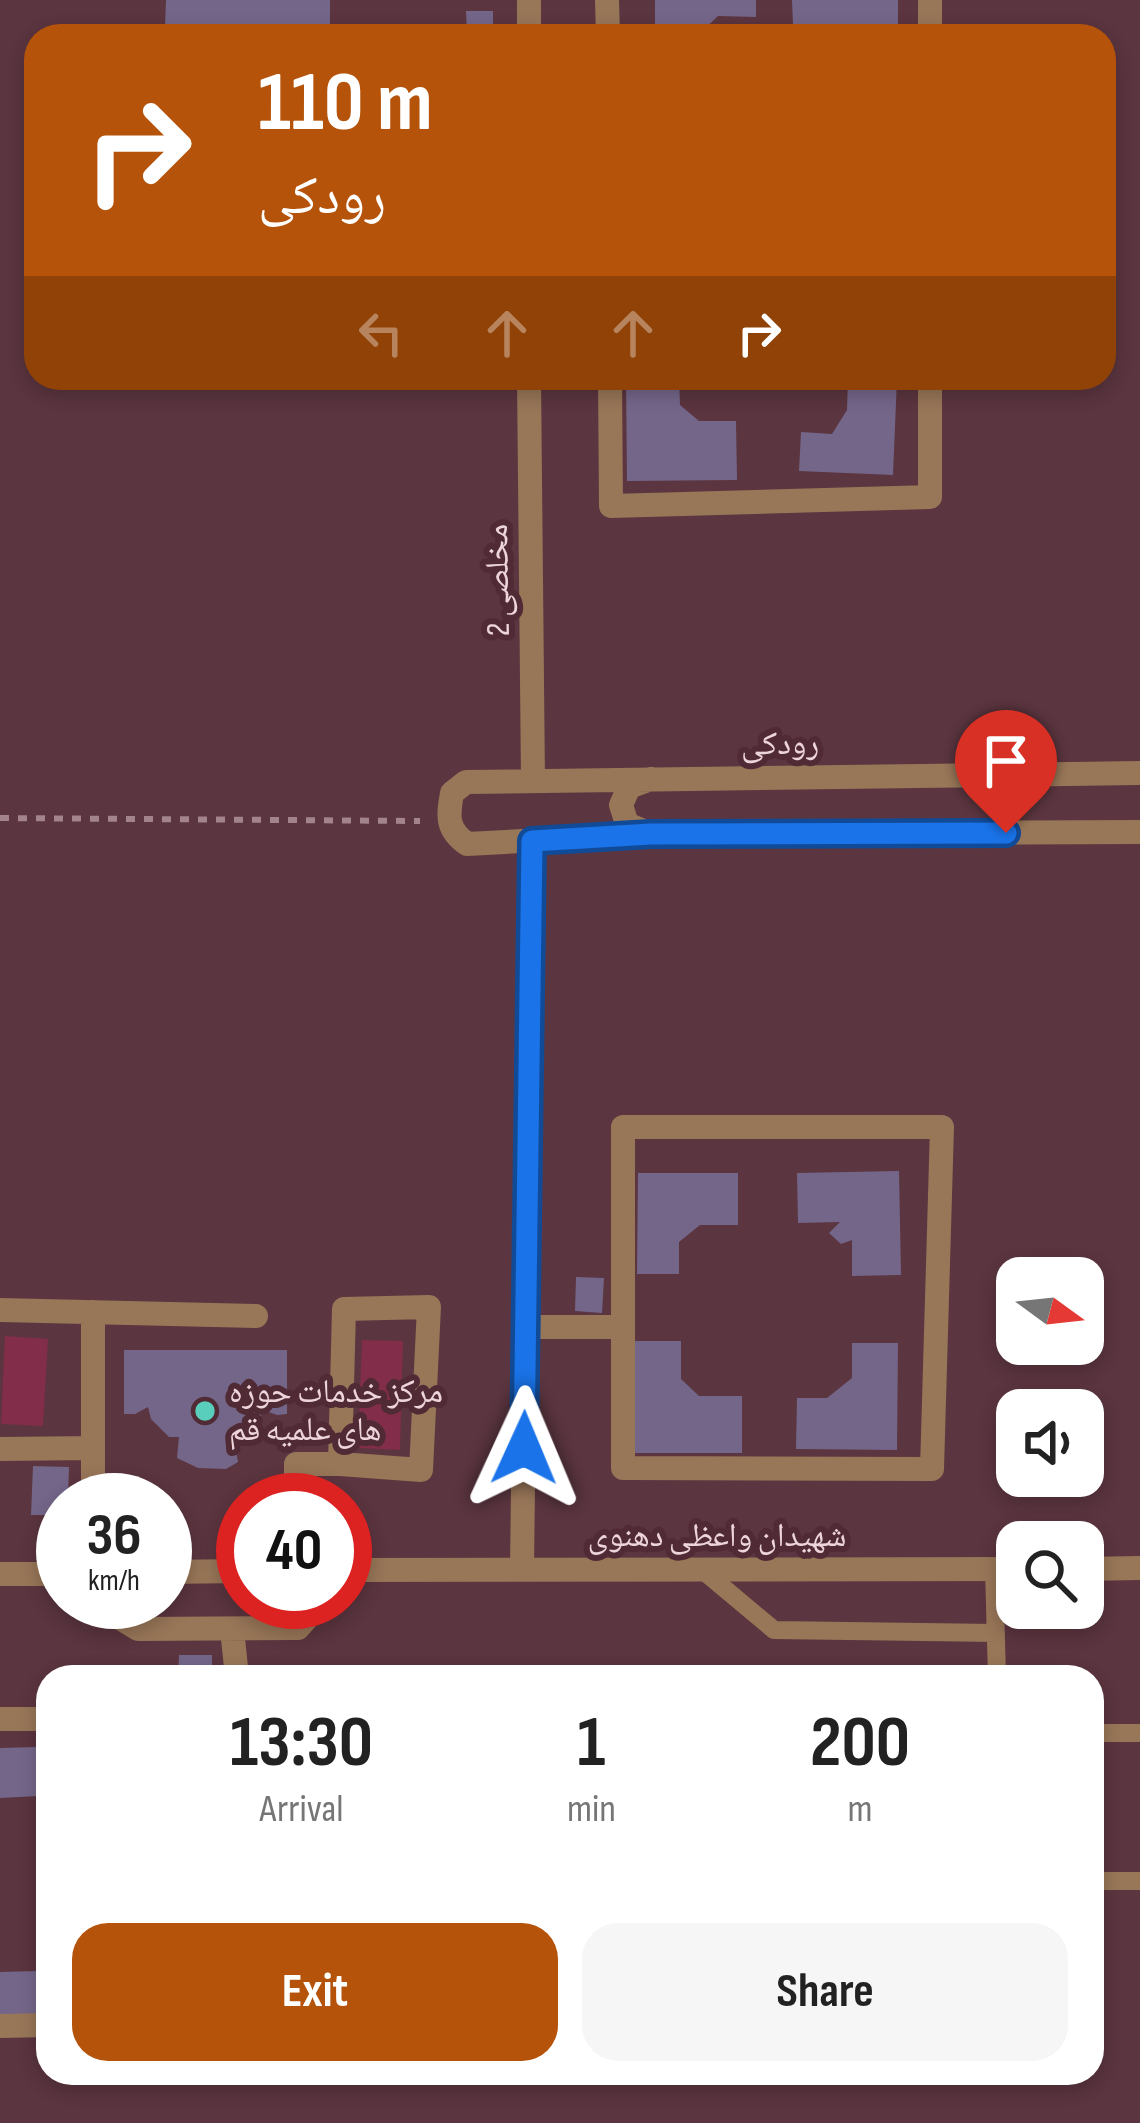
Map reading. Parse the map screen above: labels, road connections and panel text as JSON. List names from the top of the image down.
{
  "streets": {
    "street": ["مخلصی 2", "رودکی", "شهیدان واعظی دهنوی"]
  },
  "crossings": [
    ["مخلصی 2", "رودکی"]
  ],
  "places": ["مرکز خدمات حوزه های علمیه قم"],
  "north": "right",
  "page": {
    "turn": ["110 m", "رودکی"],
    "speed": "36 km/h",
    "limit": "40",
    "eta": [
      "13:30",
      "Arrival",
      "1",
      "min",
      "200",
      "m"
    ],
    "buttons": ["Exit", "Share"]
  }
}
